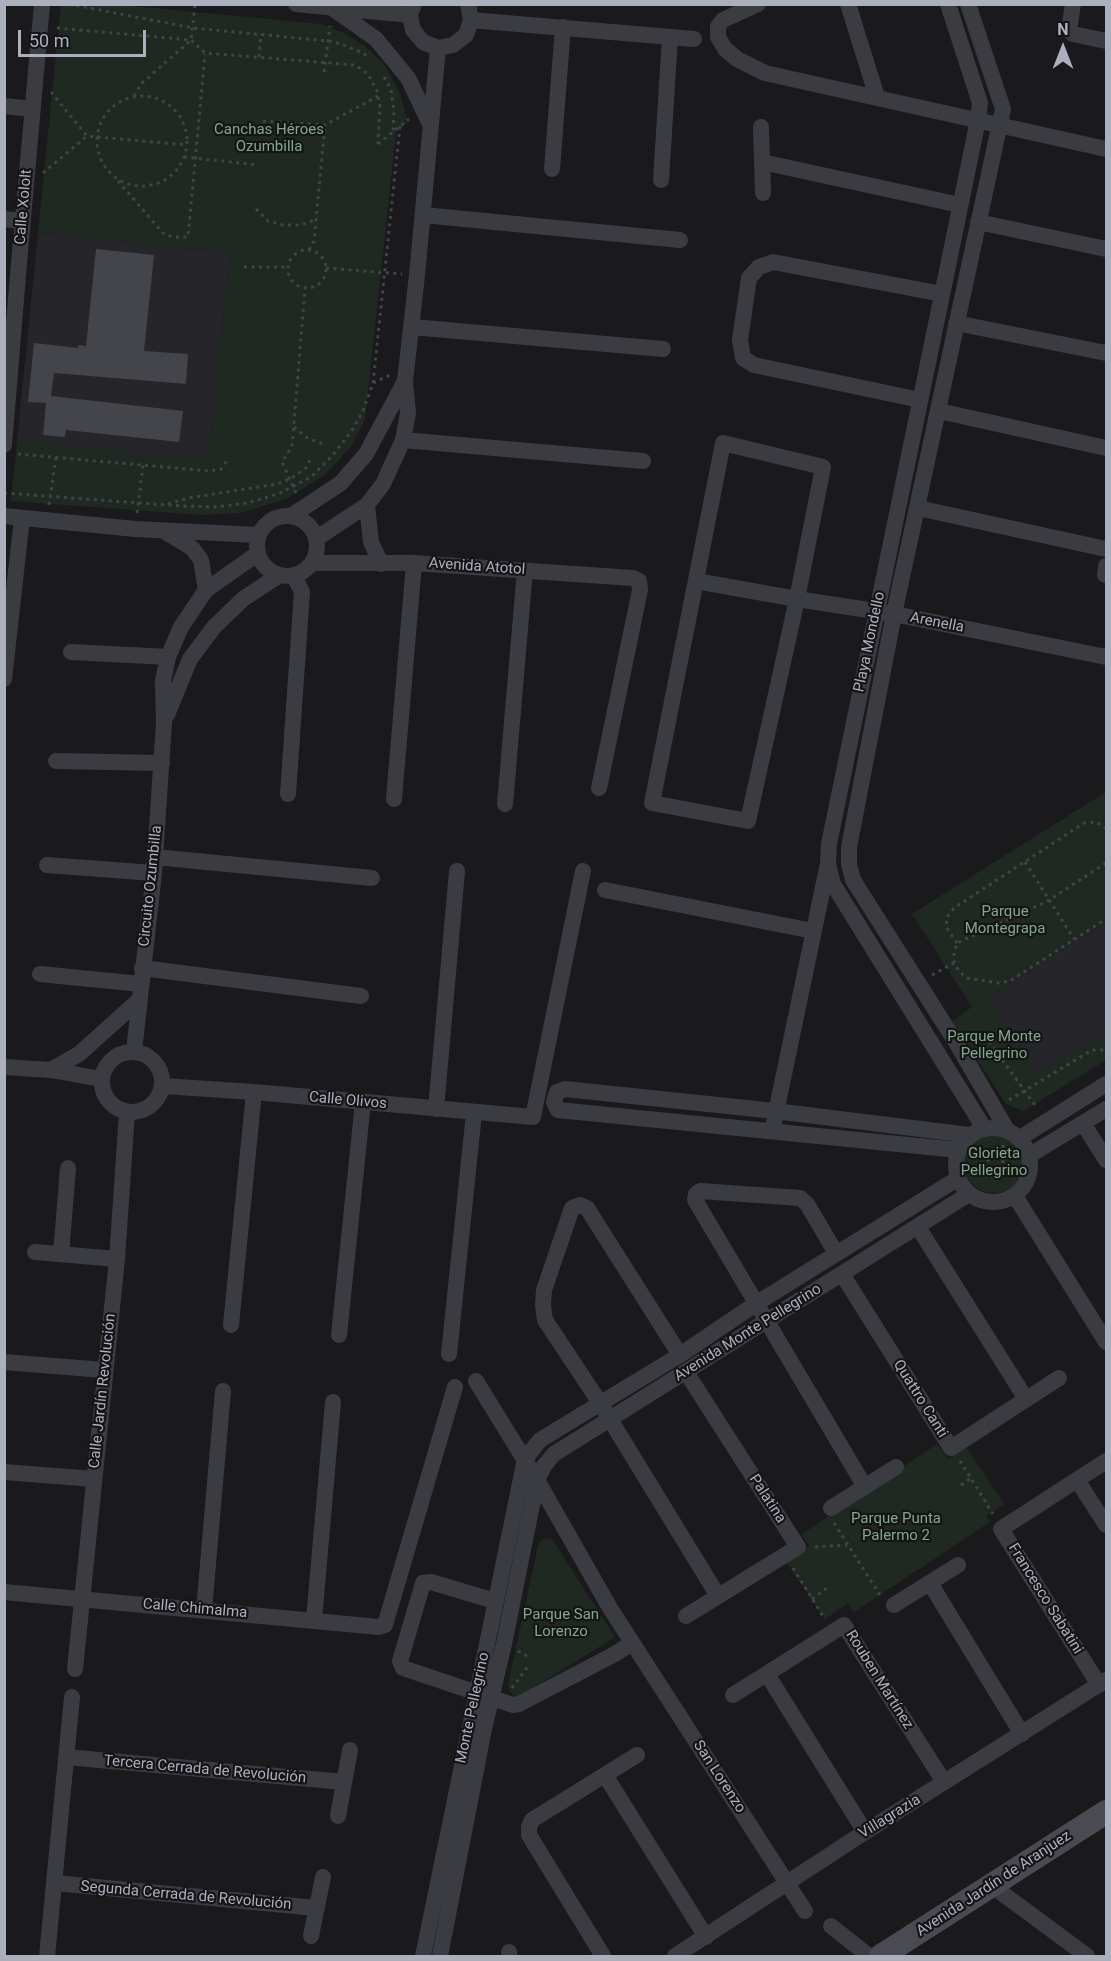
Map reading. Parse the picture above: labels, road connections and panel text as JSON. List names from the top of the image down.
{
  "streets": {
    "street": [
      "Calle Xololt",
      "Avenida Atotol",
      "Arenella",
      "Playa Mondello",
      "Circuito Ozumbilla",
      "Calle Olivos",
      "Avenida Monte Pellegrino",
      "Calle Jardín Revolución",
      "Quattro Canti",
      "Palatina",
      "Francesco Sabatini",
      "Calle Chimalma",
      "Rouben Martínez",
      "Monte Pellegrino",
      "Tercera Cerrada de Revolución",
      "San Lorenzo",
      "Villagrazia",
      "Avenida Jardín de Aranjuez",
      "Segunda Cerrada de Revolución"
    ]
  },
  "crossings": [
    ["Avenida Atotol", "Circuito Ozumbilla"],
    ["Arenella", "Playa Mondello"],
    ["Circuito Ozumbilla", "Calle Olivos"],
    ["Circuito Ozumbilla", "Calle Jardín Revolución"],
    ["Calle Olivos", "Calle Jardín Revolución"],
    ["Avenida Monte Pellegrino", "Quattro Canti"],
    ["Avenida Monte Pellegrino", "Palatina"],
    ["Avenida Monte Pellegrino", "Monte Pellegrino"],
    ["Avenida Monte Pellegrino", "San Lorenzo"],
    ["Calle Jardín Revolución", "Calle Chimalma"],
    ["Francesco Sabatini", "Villagrazia"],
    ["Rouben Martínez", "Villagrazia"],
    ["Monte Pellegrino", "San Lorenzo"],
    ["San Lorenzo", "Villagrazia"]
  ],
  "parks": [
    "Canchas Héroes Ozumbilla",
    "Parque Montegrapa",
    "Parque Monte Pellegrino",
    "Glorieta Pellegrino",
    "Parque Punta Palermo 2",
    "Parque San Lorenzo"
  ],
  "scale_bar": "50 m",
  "north": "top"
}
